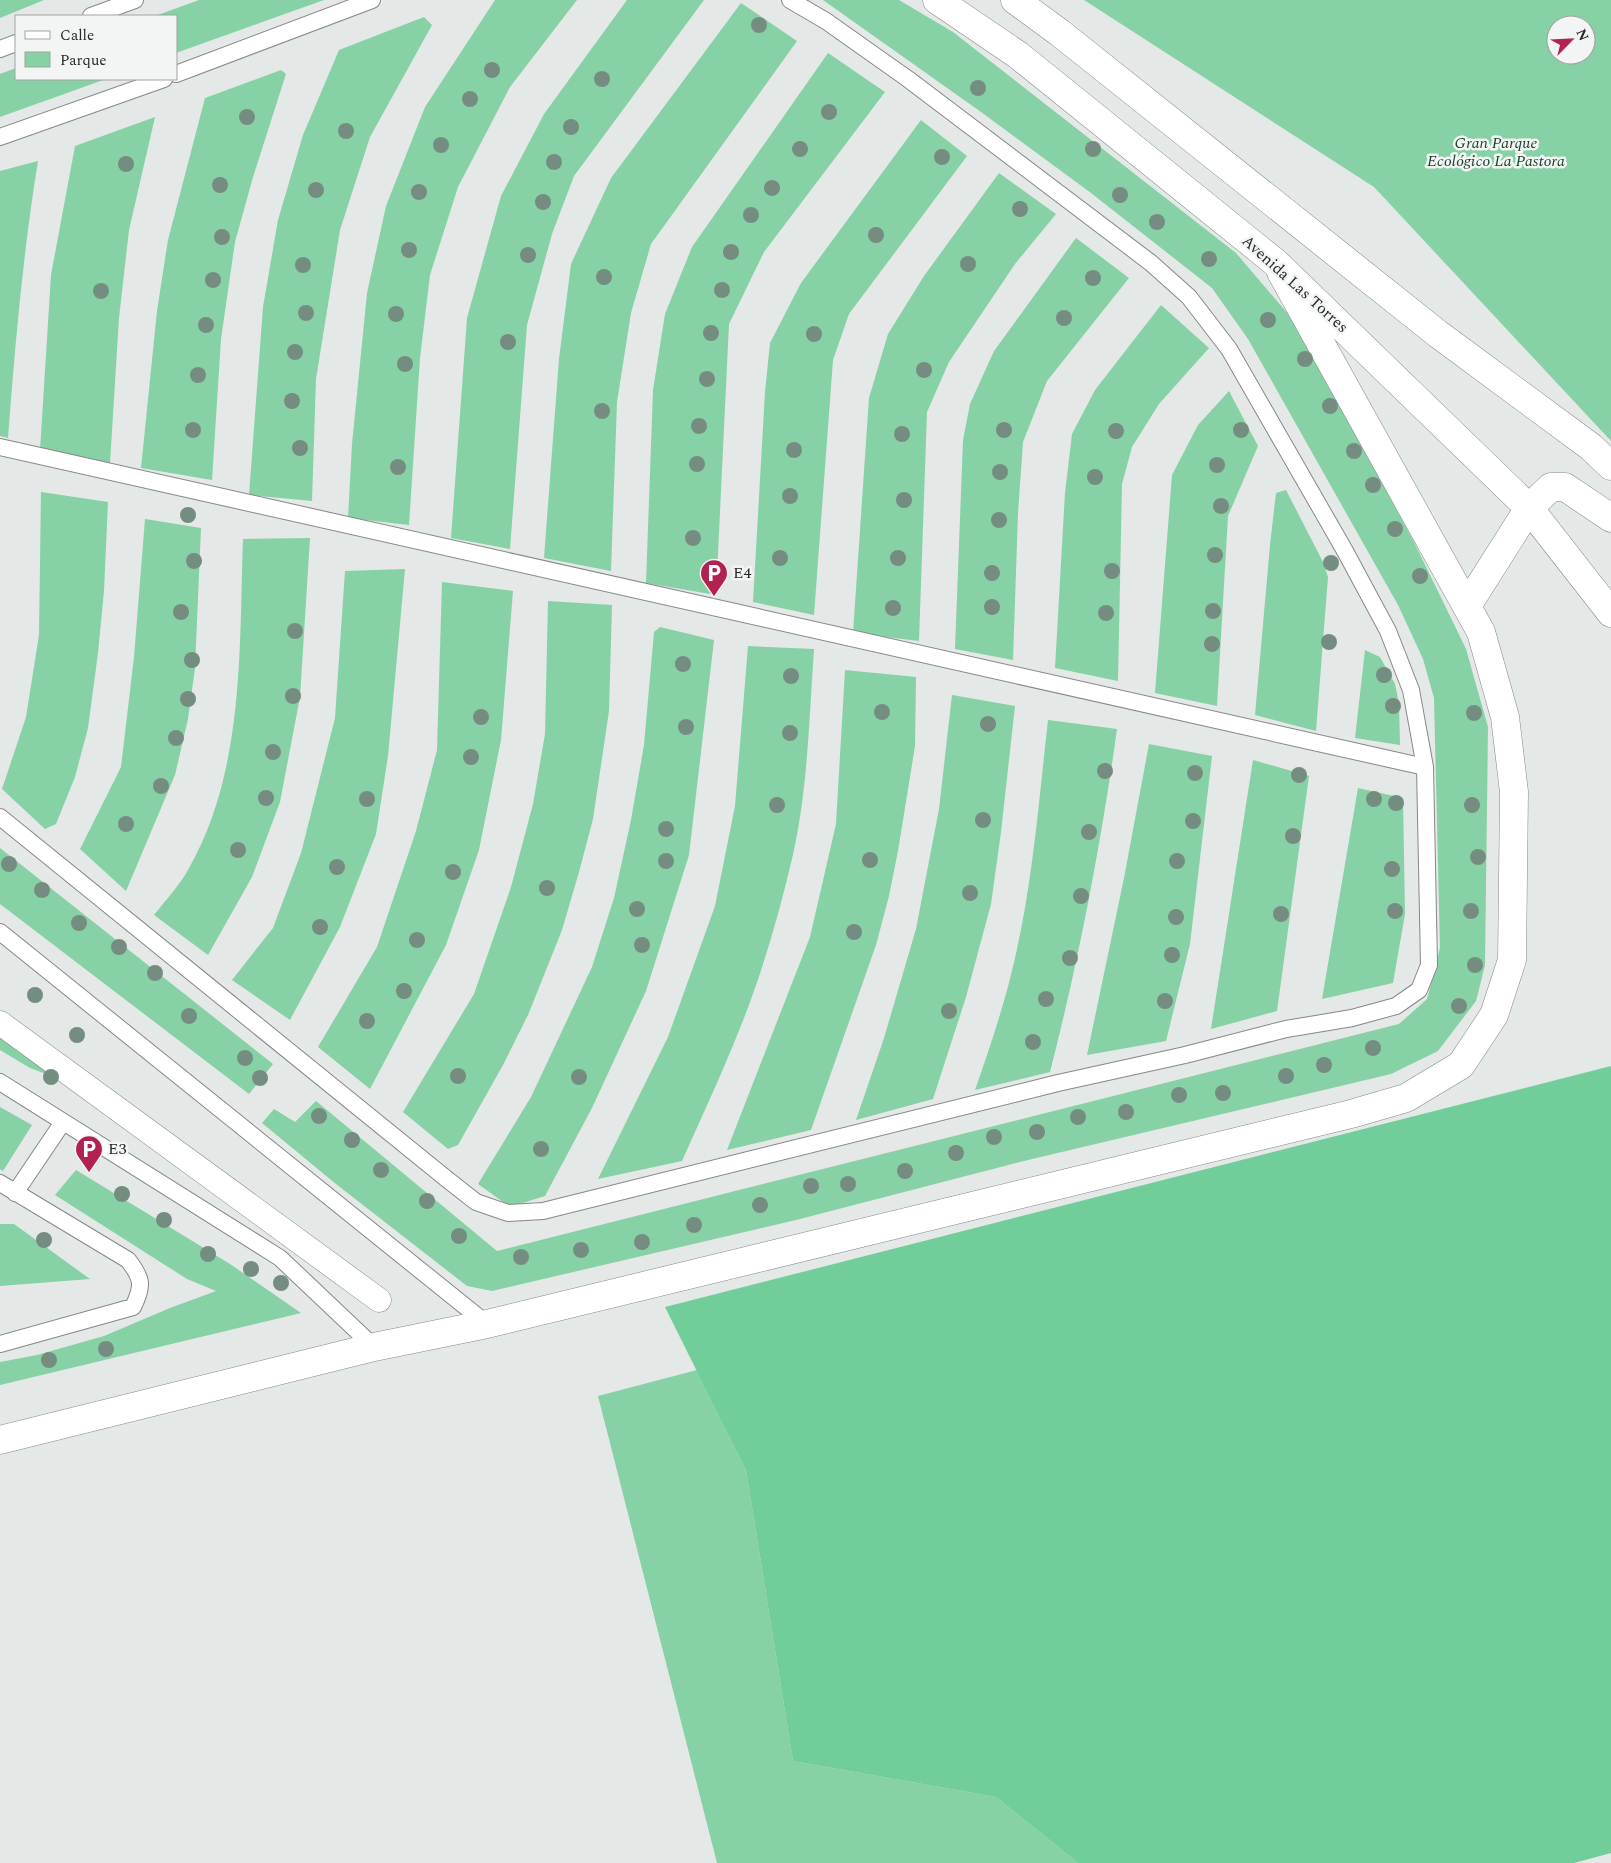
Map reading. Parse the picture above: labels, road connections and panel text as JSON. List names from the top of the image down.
{
  "streets": {
    "street": ["Avenida Las Torres"]
  },
  "parks": ["Gran Parque Ecológico La Pastora"],
  "places": {
    "parking": ["E4", "E3"]
  },
  "legend": ["Calle", "Parque"],
  "north": "top right"
}
